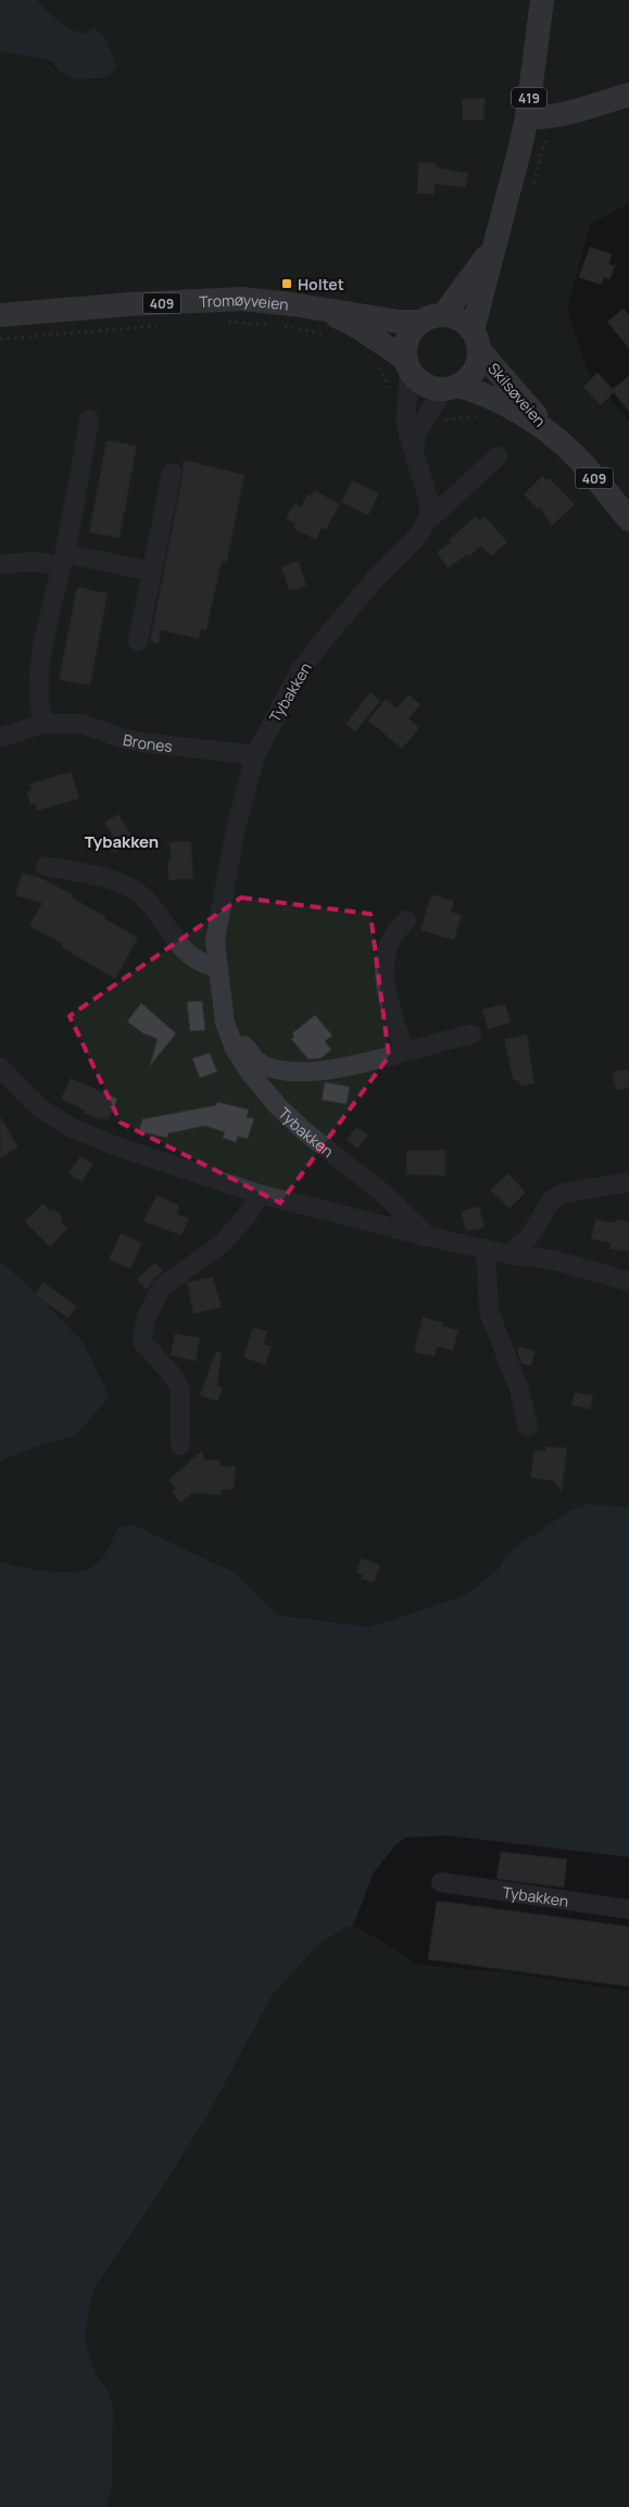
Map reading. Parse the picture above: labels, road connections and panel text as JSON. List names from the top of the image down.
{
  "streets": {
    "main road": [
      "419",
      "409",
      "Tromøyveien",
      "Skilsøveien"
    ],
    "street": ["Tybakken", "Brones"]
  },
  "crossings": [
    ["419", "409"],
    ["419", "Tromøyveien"],
    ["419", "Skilsøveien"],
    ["409", "Tromøyveien"],
    ["409", "Skilsøveien"],
    ["Tromøyveien", "Skilsøveien"],
    ["Tybakken", "Brones"]
  ],
  "districts": ["Tybakken"],
  "places": {
    "transit": ["Holtet"]
  }
}
